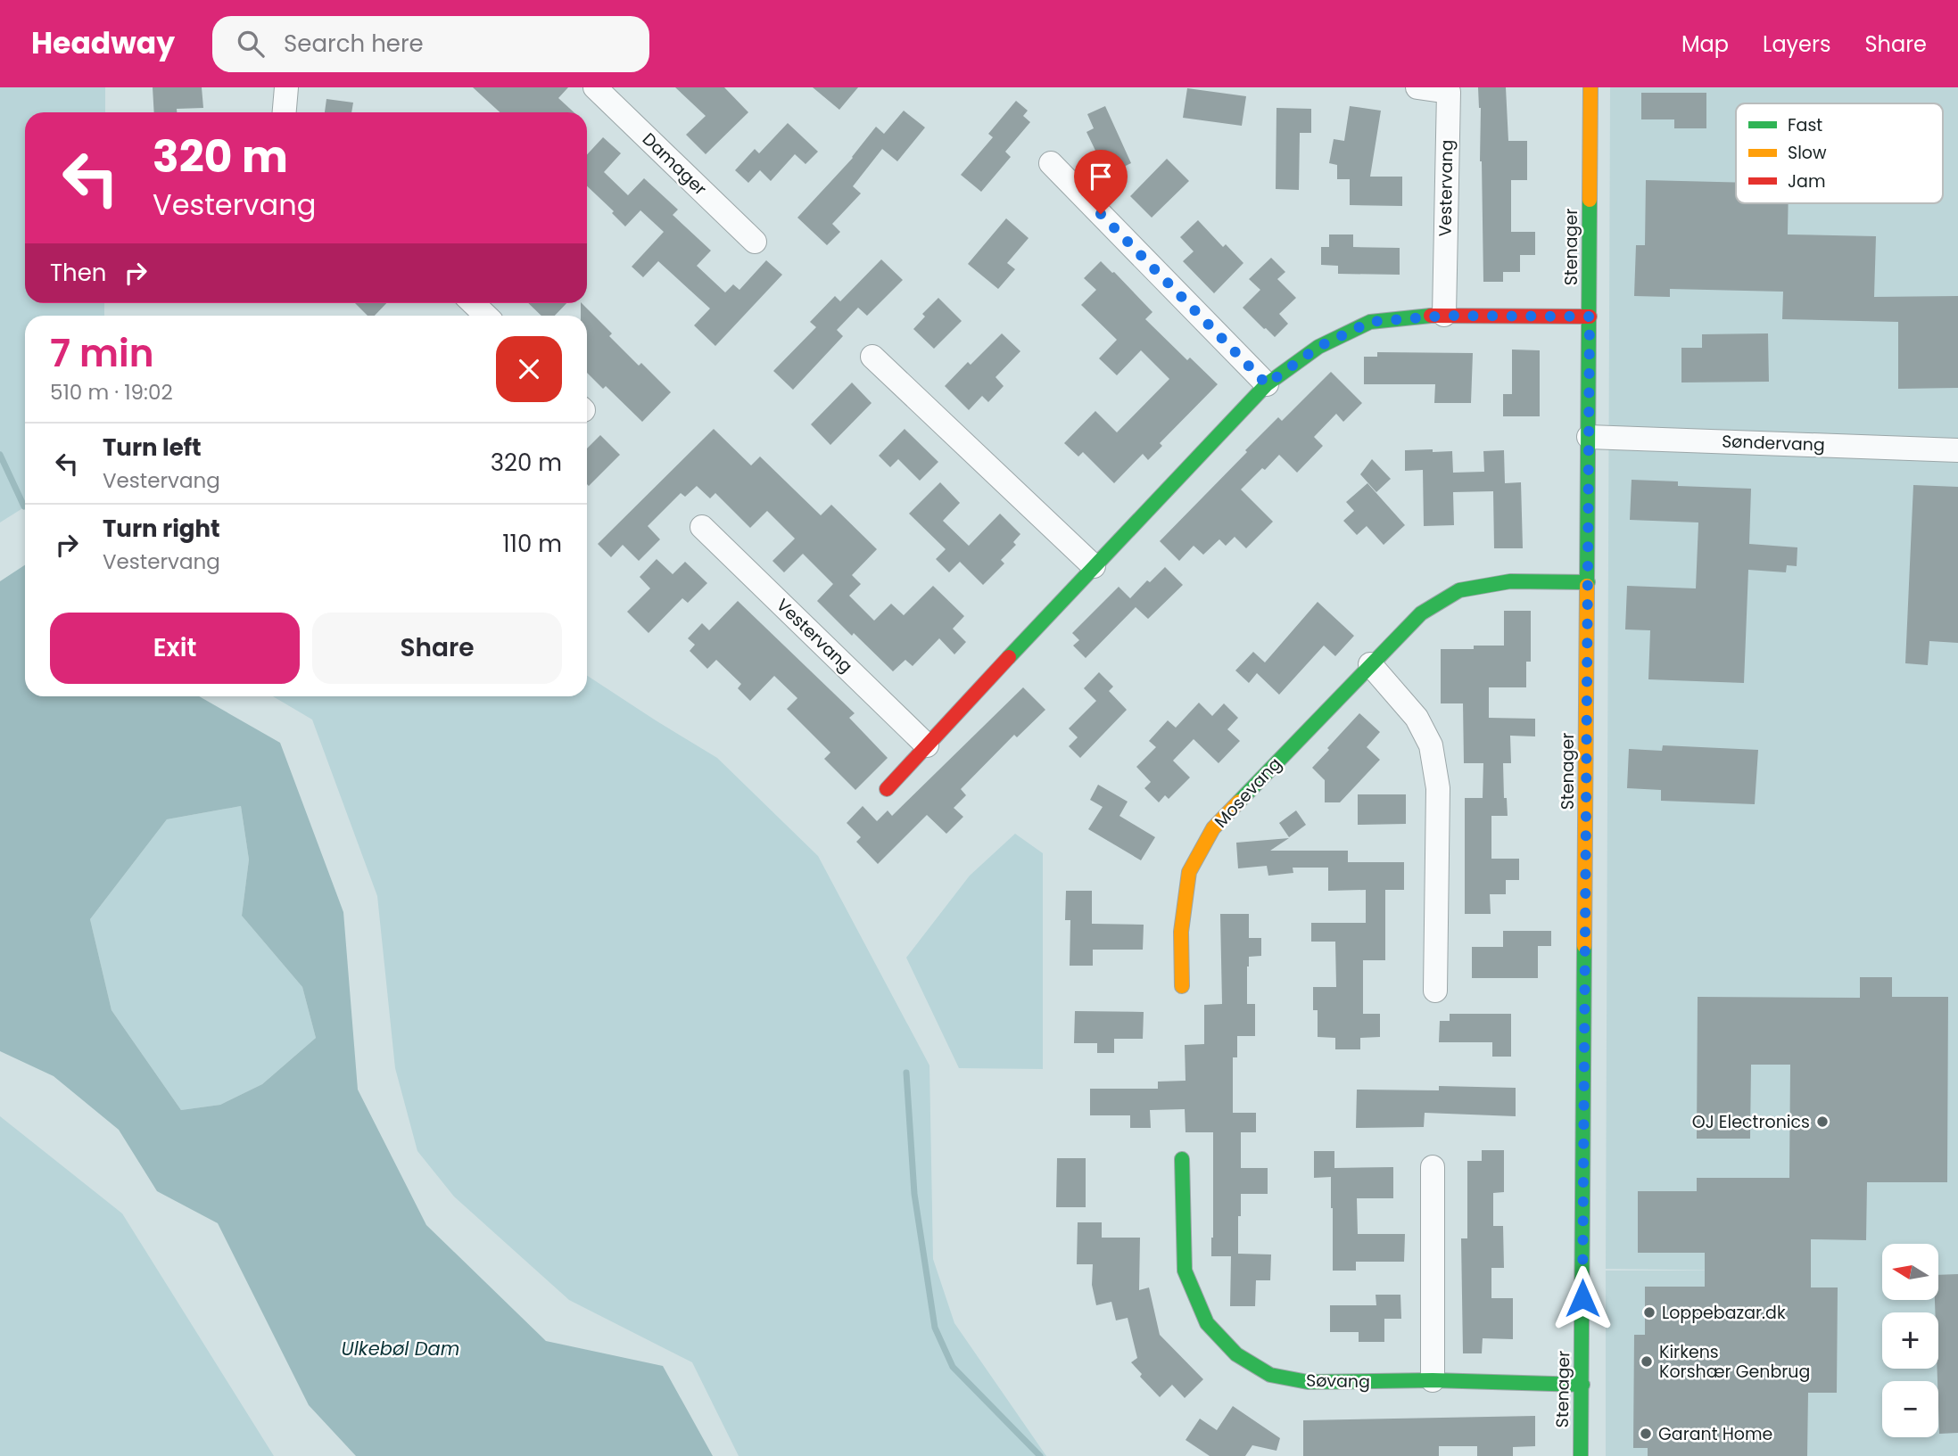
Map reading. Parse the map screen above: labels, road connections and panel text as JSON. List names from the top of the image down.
{
  "streets": {
    "street": [
      "Damager",
      "Vestervang",
      "Stenager",
      "Søndervang",
      "Mosevang",
      "Søvang"
    ]
  },
  "crossings": [
    ["Stenager", "Søndervang"],
    ["Stenager", "Mosevang"],
    ["Stenager", "Søvang"]
  ],
  "water": ["Ulkebøl Dam"],
  "places": [
    "OJ Electronics",
    "Loppebazar.dk",
    "Kirkens Korshær Genbrug",
    "Garant Home"
  ],
  "legend": ["Fast", "Slow", "Jam"],
  "north": "left",
  "page": {
    "header": "Headway",
    "search": "Search here",
    "nav": ["Map", "Layers", "Share"],
    "turn": ["320 m", "Vestervang"],
    "then": "Then",
    "heading": ["7 min", "510 m · 19:02"],
    "list": [
      {
        "name": "Turn left",
        "note": "Vestervang",
        "value": "320 m"
      },
      {
        "name": "Turn right",
        "note": "Vestervang",
        "value": "110 m"
      }
    ],
    "buttons": ["Exit", "Share"],
    "map_buttons": ["+", "−"]
  }
}
